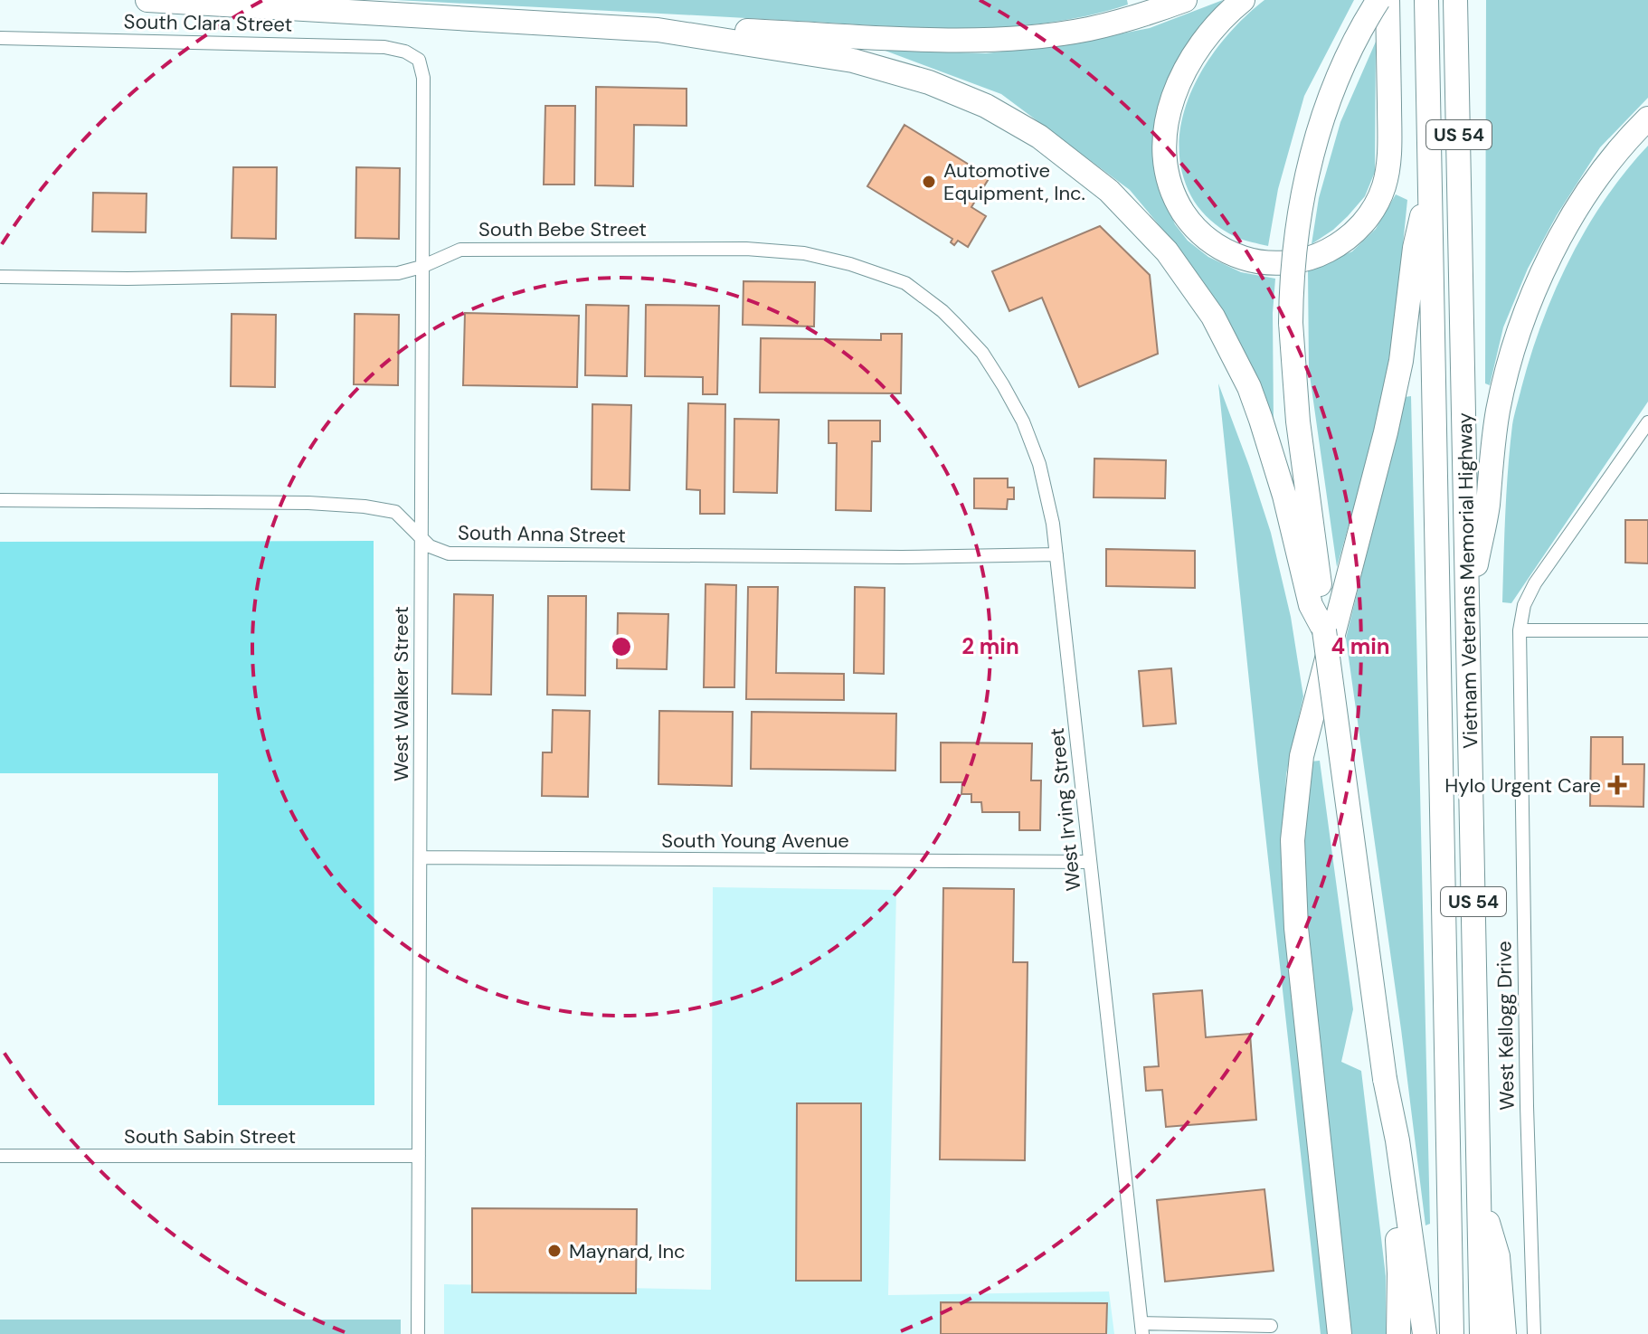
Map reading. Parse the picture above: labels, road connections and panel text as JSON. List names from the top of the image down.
{
  "streets": {
    "highway": ["US 54", "Vietnam Veterans Memorial Highway"],
    "street": [
      "South Clara Street",
      "South Bebe Street",
      "South Anna Street",
      "West Walker Street",
      "West Irving Street",
      "South Young Avenue",
      "West Kellogg Drive",
      "South Sabin Street"
    ]
  },
  "crossings": [
    ["South Clara Street", "West Walker Street"],
    ["South Bebe Street", "West Walker Street"],
    ["South Bebe Street", "West Irving Street"],
    ["South Anna Street", "West Walker Street"],
    ["South Anna Street", "West Irving Street"],
    ["West Walker Street", "South Young Avenue"],
    ["West Walker Street", "South Sabin Street"],
    ["West Irving Street", "South Young Avenue"]
  ],
  "places": {
    "other": ["Automotive Equipment, Inc.", "Maynard, Inc"],
    "health": ["Hylo Urgent Care"]
  },
  "rings": ["2 min", "4 min"]
}
